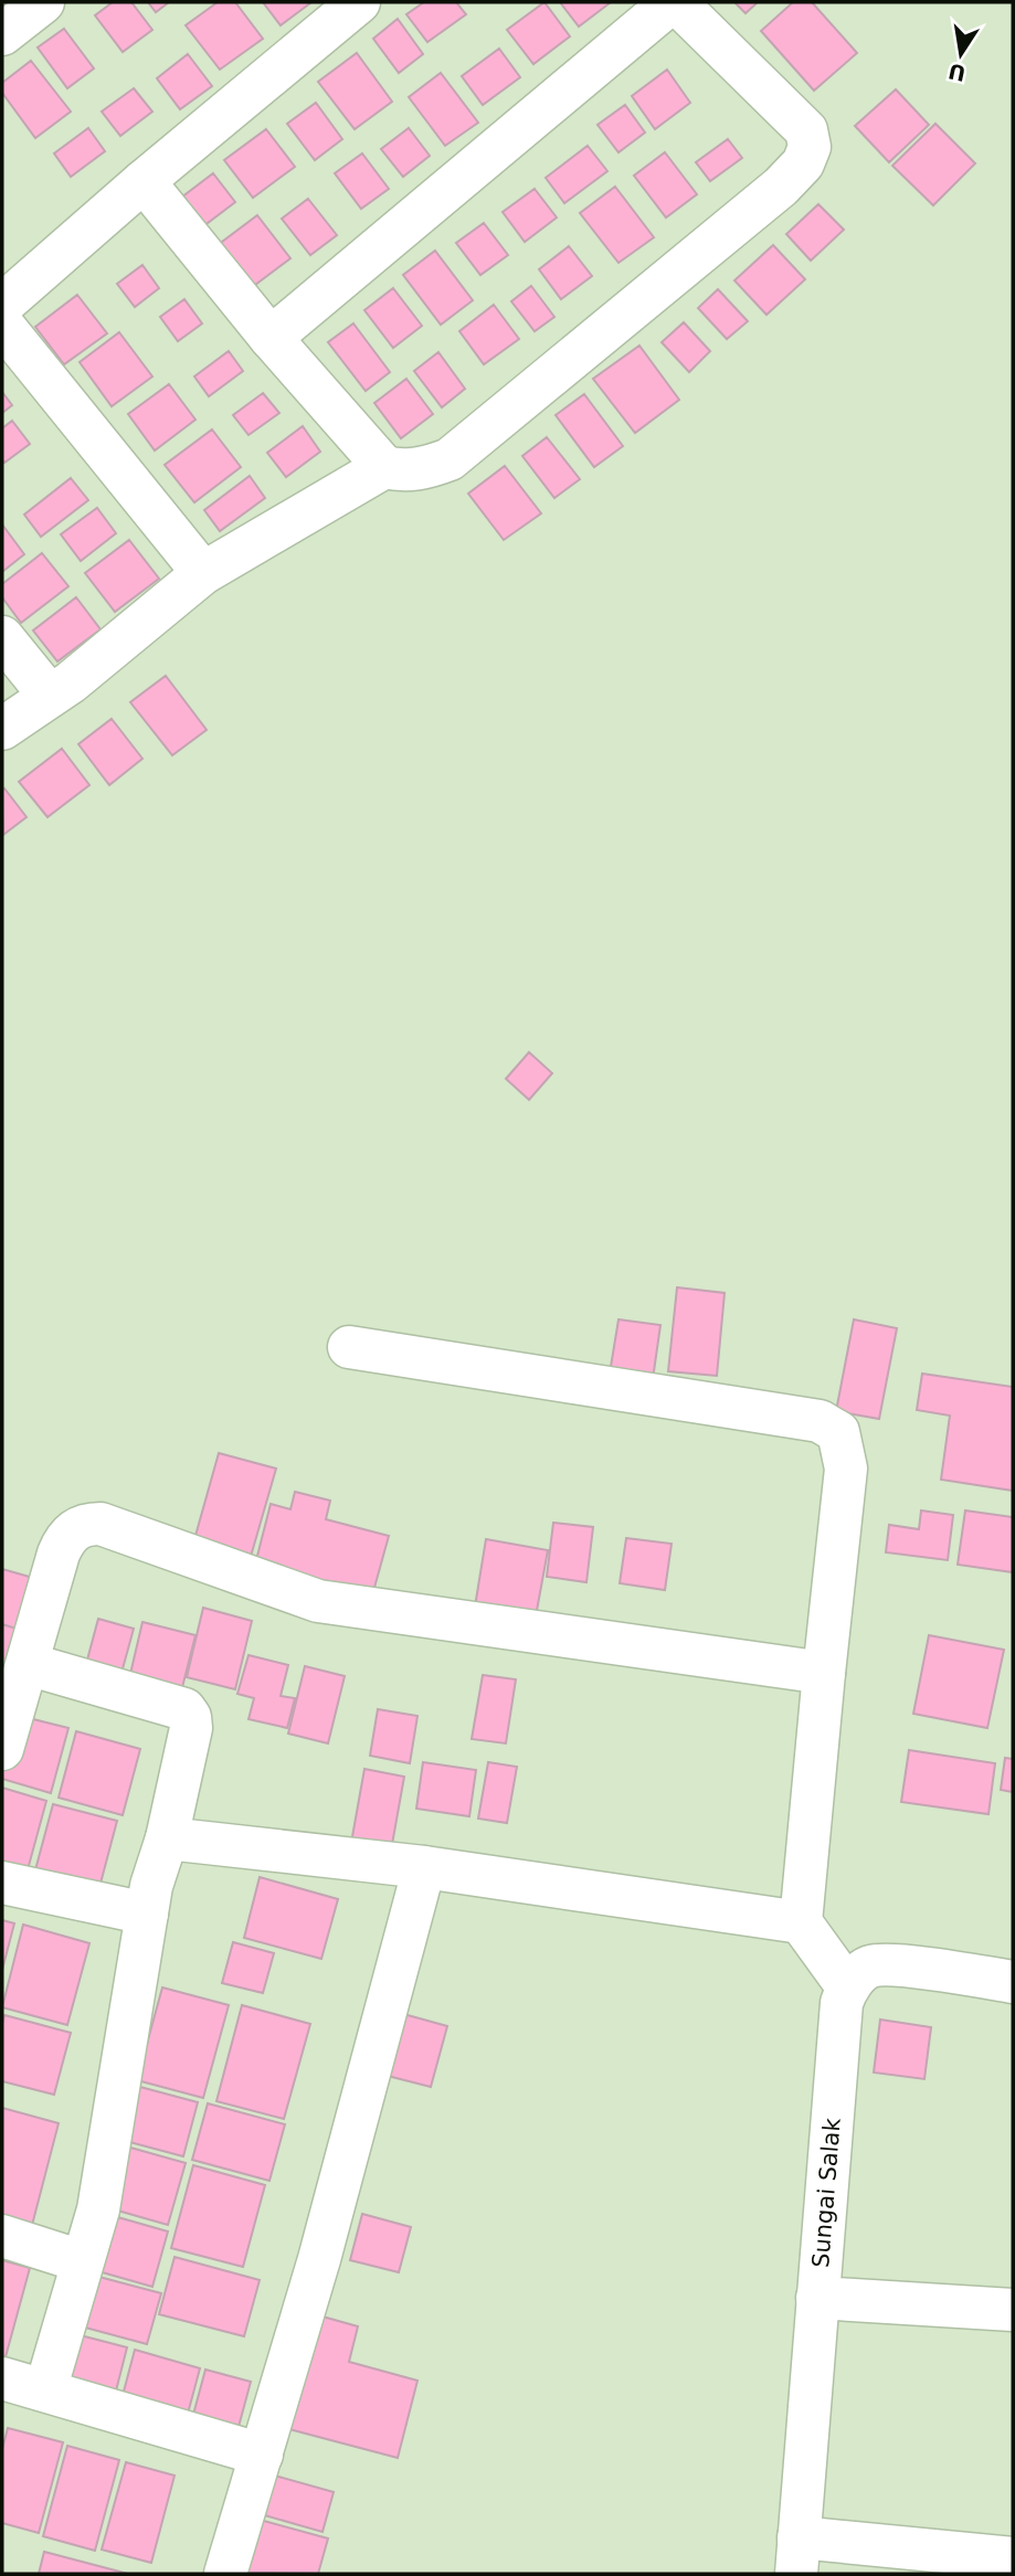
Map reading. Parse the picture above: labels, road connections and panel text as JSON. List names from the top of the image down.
{
  "streets": {
    "street": ["Sungai Salak"]
  },
  "north": "bottom"
}
